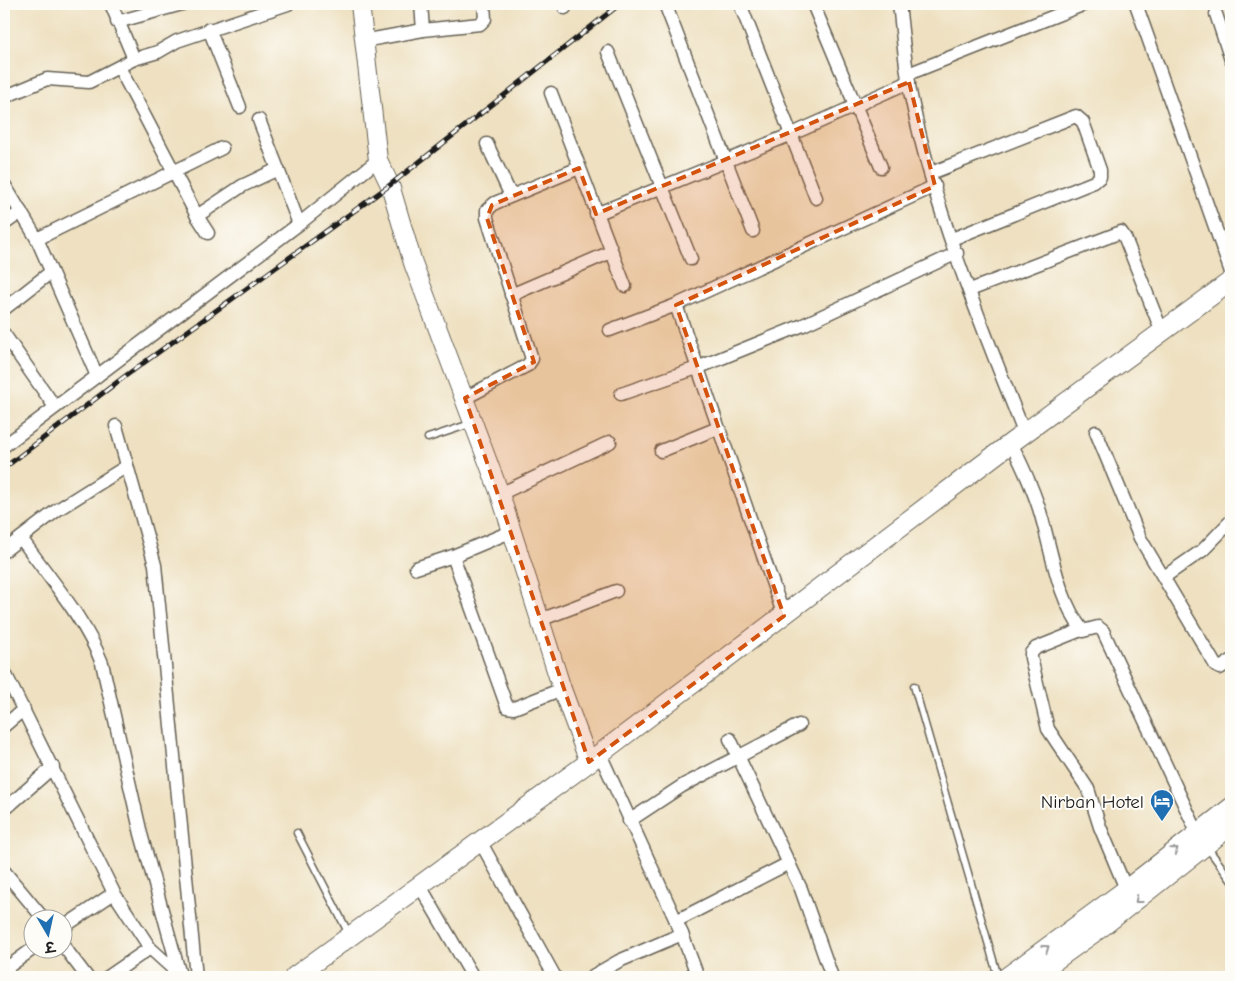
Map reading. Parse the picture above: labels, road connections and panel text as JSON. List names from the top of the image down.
{
  "places": {
    "hotel": ["Nirban Hotel"]
  },
  "north": "bottom"
}
